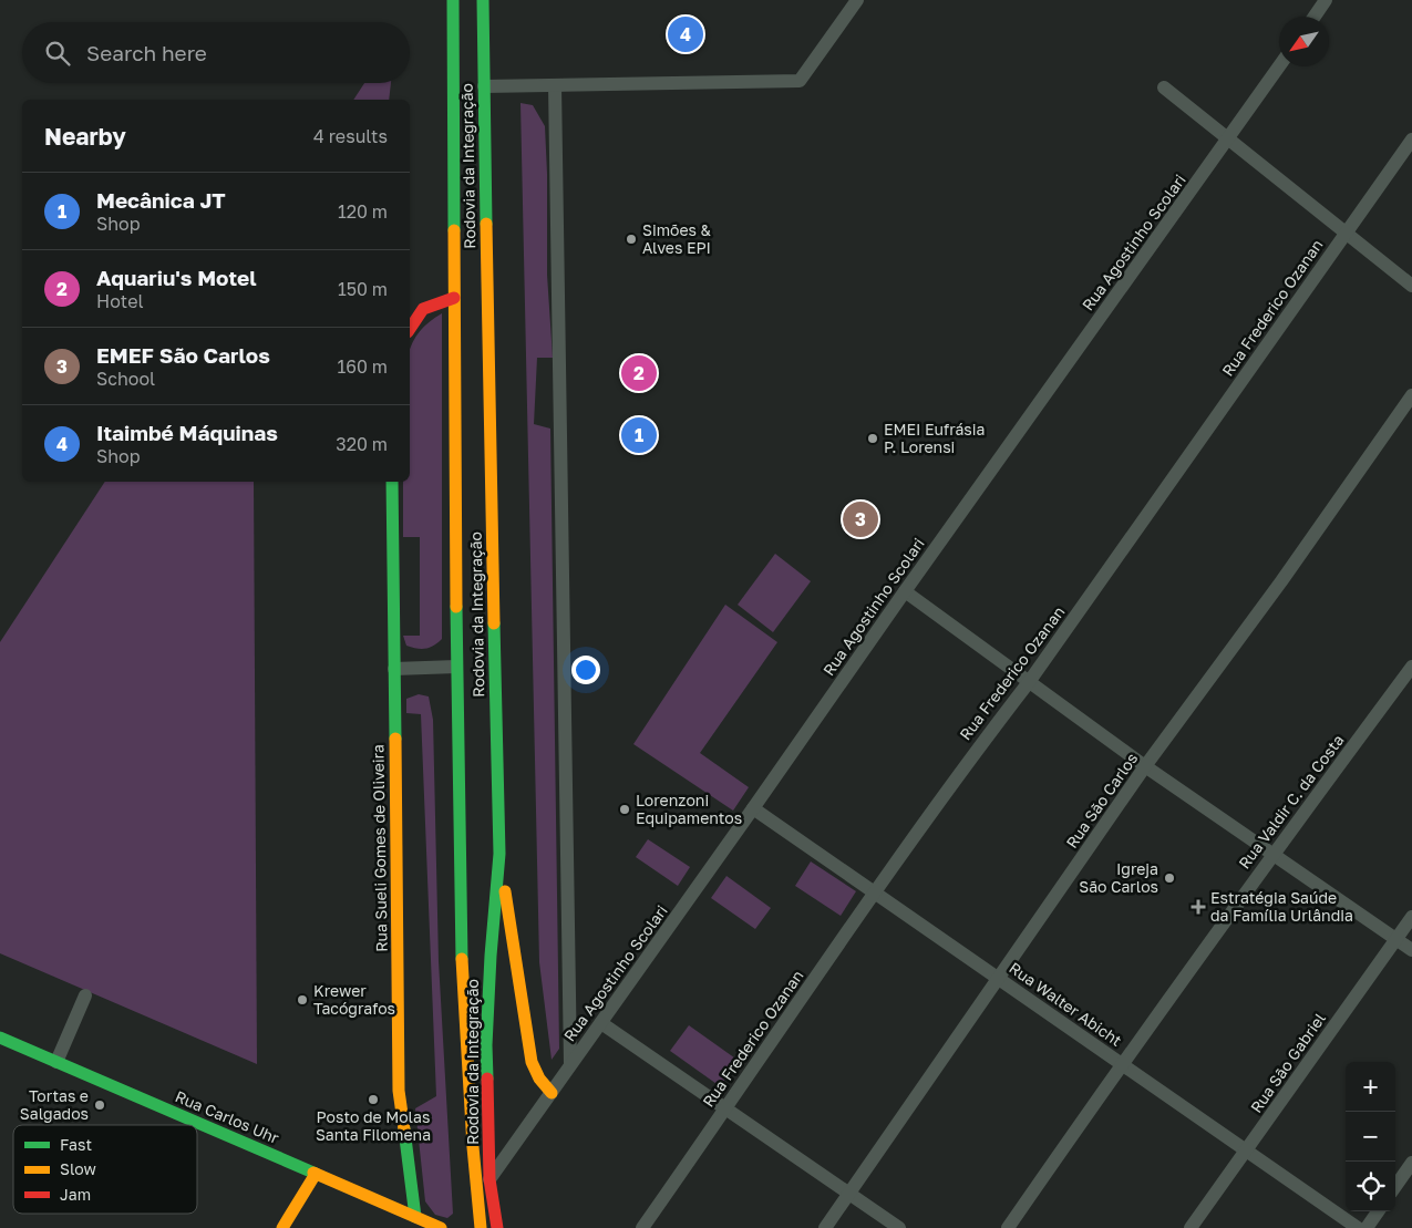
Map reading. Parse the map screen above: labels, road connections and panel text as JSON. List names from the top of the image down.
{
  "streets": {
    "main road": ["Rodovia da Integração", "Rua Sueli Gomes de Oliveira", "Rua Carlos Uhr"],
    "street": [
      "Rua Agostinho Scolari",
      "Rua Frederico Ozanan",
      "Rua São Carlos",
      "Rua Valdir C. da Costa",
      "Rua Walter Abicht",
      "Rua São Gabriel"
    ]
  },
  "crossings": [
    ["Rodovia da Integração", "Rua Agostinho Scolari"],
    ["Rua Agostinho Scolari", "Rua Walter Abicht"],
    ["Rua Frederico Ozanan", "Rua Walter Abicht"],
    ["Rua São Carlos", "Rua Walter Abicht"],
    ["Rua Valdir C. da Costa", "Rua Walter Abicht"],
    ["Rua Sueli Gomes de Oliveira", "Rua Carlos Uhr"],
    ["Rua Walter Abicht", "Rua São Gabriel"]
  ],
  "places": {
    "other": [
      "Simões & Alves EPI",
      "EMEI Eufrásia P. Lorensi",
      "Lorenzoni Equipamentos",
      "Igreja São Carlos",
      "Krewer Tacógrafos",
      "Posto de Molas Santa Filomena",
      "Tortas e Salgados"
    ],
    "health": ["Estratégia Saúde da Família Urlândia"]
  },
  "legend": ["Fast", "Slow", "Jam"],
  "north": "bottom left",
  "page": {
    "pins": [
      "4",
      "2",
      "1",
      "3"
    ],
    "search": "Search here",
    "heading": ["Nearby", "4 results"],
    "list": [
      {
        "mark": "1",
        "name": "Mecânica JT",
        "note": "Shop",
        "value": "120 m"
      },
      {
        "mark": "2",
        "name": "Aquariu's Motel",
        "note": "Hotel",
        "value": "150 m"
      },
      {
        "mark": "3",
        "name": "EMEF São Carlos",
        "note": "School",
        "value": "160 m"
      },
      {
        "mark": "4",
        "name": "Itaimbé Máquinas",
        "note": "Shop",
        "value": "320 m"
      }
    ],
    "map_buttons": ["+", "−"]
  }
}
